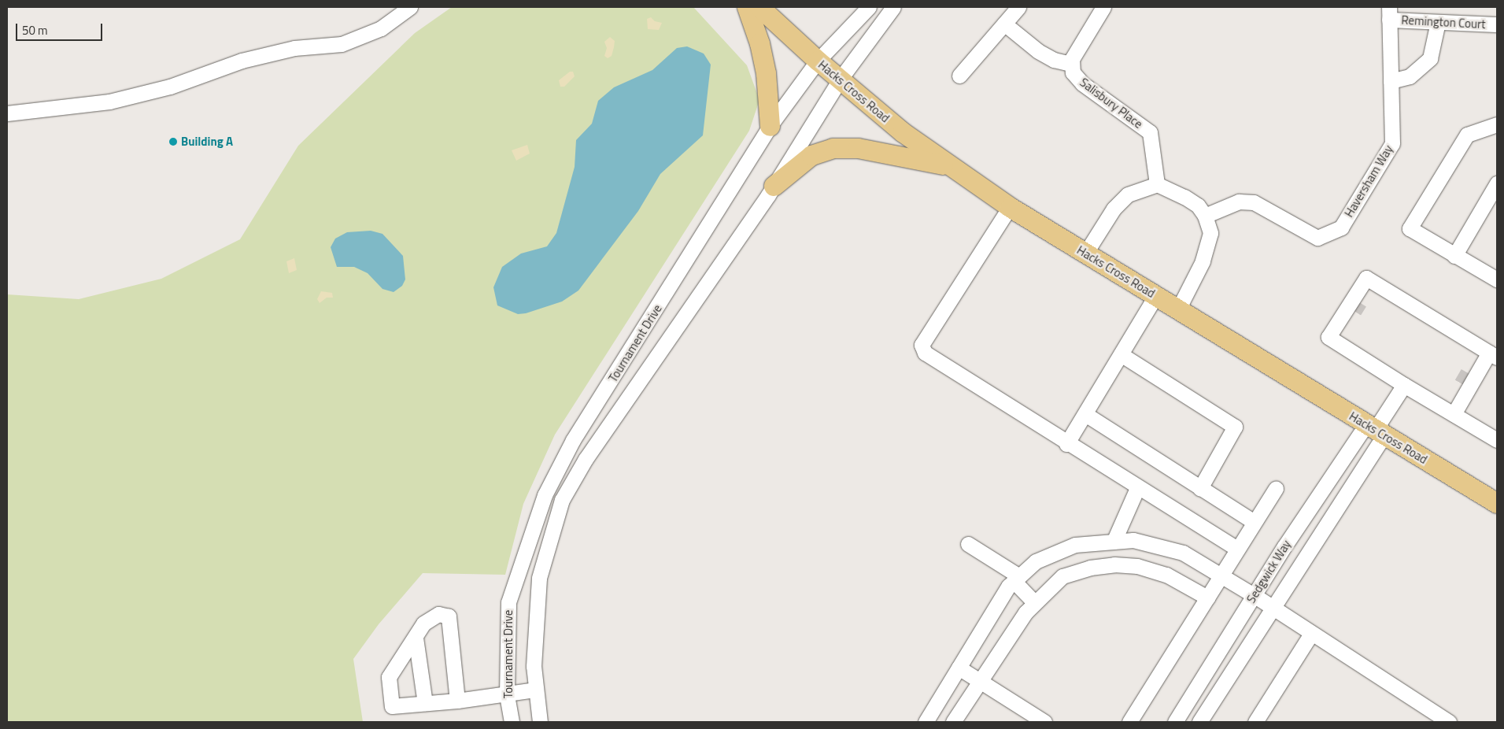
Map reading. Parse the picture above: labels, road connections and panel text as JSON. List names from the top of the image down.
{
  "streets": {
    "main road": ["Hacks Cross Road"],
    "street": [
      "Remington Court",
      "Salisbury Place",
      "Haversham Way",
      "Tournament Drive",
      "Sedgwick Way"
    ]
  },
  "crossings": [
    ["Remington Court", "Haversham Way"],
    ["Hacks Cross Road", "Tournament Drive"],
    ["Hacks Cross Road", "Sedgwick Way"]
  ],
  "places": ["Building A"],
  "scale_bar": "50 m"
}
